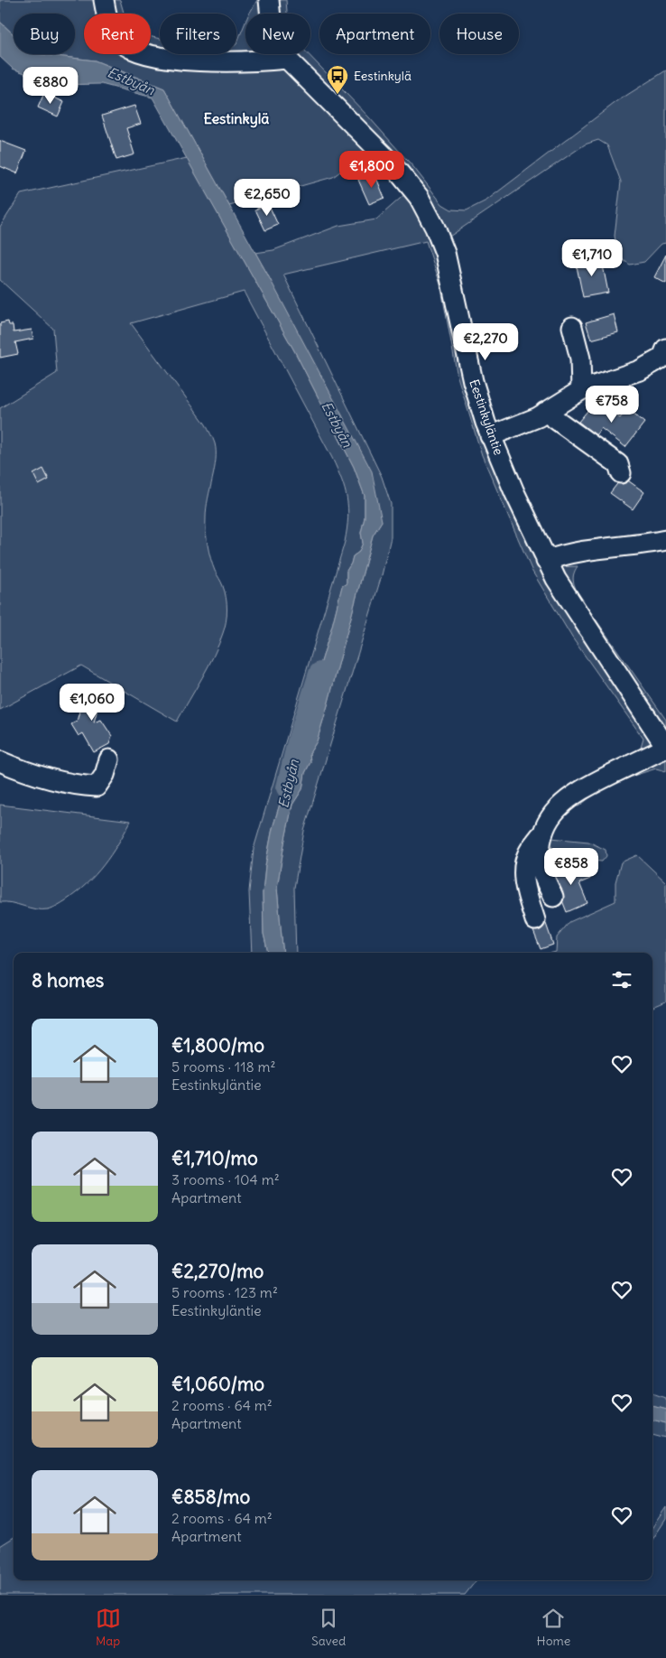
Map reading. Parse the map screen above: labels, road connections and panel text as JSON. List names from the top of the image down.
{
  "streets": {
    "street": ["Eestinkyläntie"]
  },
  "districts": ["Eestinkylä"],
  "water": ["Estbyån"],
  "places": {
    "bus stop": ["Eestinkylä"]
  },
  "page": {
    "chip": [
      "Buy",
      "Rent",
      "Filters",
      "New",
      "Apartment",
      "House"
    ],
    "price": [
      "€880",
      "€1,800",
      "€2,650",
      "€1,710",
      "€2,270",
      "€758",
      "€1,060",
      "€858"
    ],
    "heading": "8 homes",
    "list": [
      {
        "name": "€1,800/mo",
        "note": "5 rooms · 118 m² · Eestinkyläntie"
      },
      {
        "name": "€1,710/mo",
        "note": "3 rooms · 104 m² · Apartment"
      },
      {
        "name": "€2,270/mo",
        "note": "5 rooms · 123 m² · Eestinkyläntie"
      },
      {
        "name": "€1,060/mo",
        "note": "2 rooms · 64 m² · Apartment"
      },
      {
        "name": "€858/mo",
        "note": "2 rooms · 64 m² · Apartment"
      }
    ],
    "tabs": ["Map", "Saved", "Home"]
  }
}
